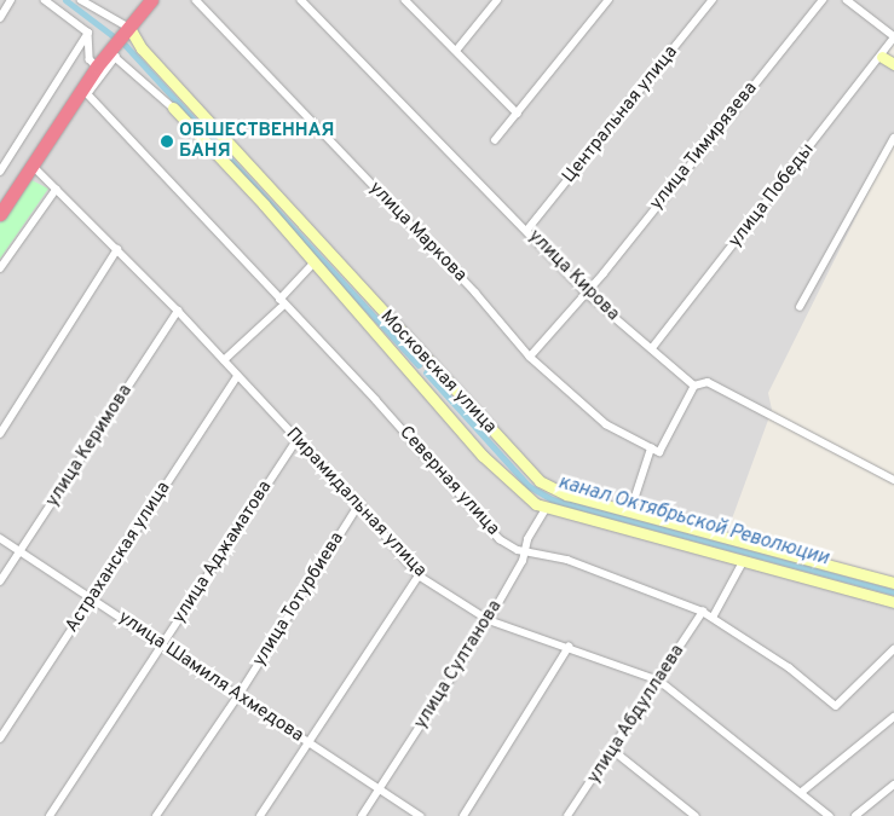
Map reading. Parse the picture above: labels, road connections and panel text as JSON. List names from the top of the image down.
{
  "streets": {
    "main road": ["Московская улица"],
    "street": [
      "Центральная улица",
      "улица Тимирязева",
      "улица Победы",
      "улица Маркова",
      "улица Кирова",
      "улица Керимова",
      "Северная улица",
      "Пирамидальная улица",
      "улица Аджаматова",
      "Астраханская улица",
      "улица Тотурбиева",
      "улица Султанова",
      "улица Шамиля Ахмедова",
      "улица Абдуллаева"
    ]
  },
  "crossings": [
    ["Центральная улица", "улица Кирова"],
    ["улица Тимирязева", "улица Маркова"],
    ["улица Тимирязева", "улица Кирова"],
    ["улица Победы", "улица Кирова"],
    ["Московская улица", "Северная улица"],
    ["Московская улица", "улица Султанова"],
    ["улица Керимова", "Пирамидальная улица"],
    ["улица Керимова", "улица Шамиля Ахмедова"],
    ["Северная улица", "улица Султанова"],
    ["Северная улица", "улица Абдуллаева"],
    ["Пирамидальная улица", "улица Аджаматова"],
    ["Пирамидальная улица", "Астраханская улица"],
    ["Пирамидальная улица", "улица Тотурбиева"],
    ["Пирамидальная улица", "улица Султанова"],
    ["Пирамидальная улица", "улица Абдуллаева"],
    ["улица Аджаматова", "улица Шамиля Ахмедова"],
    ["Астраханская улица", "улица Шамиля Ахмедова"],
    ["улица Тотурбиева", "улица Шамиля Ахмедова"],
    ["улица Султанова", "улица Шамиля Ахмедова"]
  ],
  "water": ["канал Октябрьской Революции"],
  "places": ["ОБШЕСТВЕННАЯ БАНЯ"]
}
